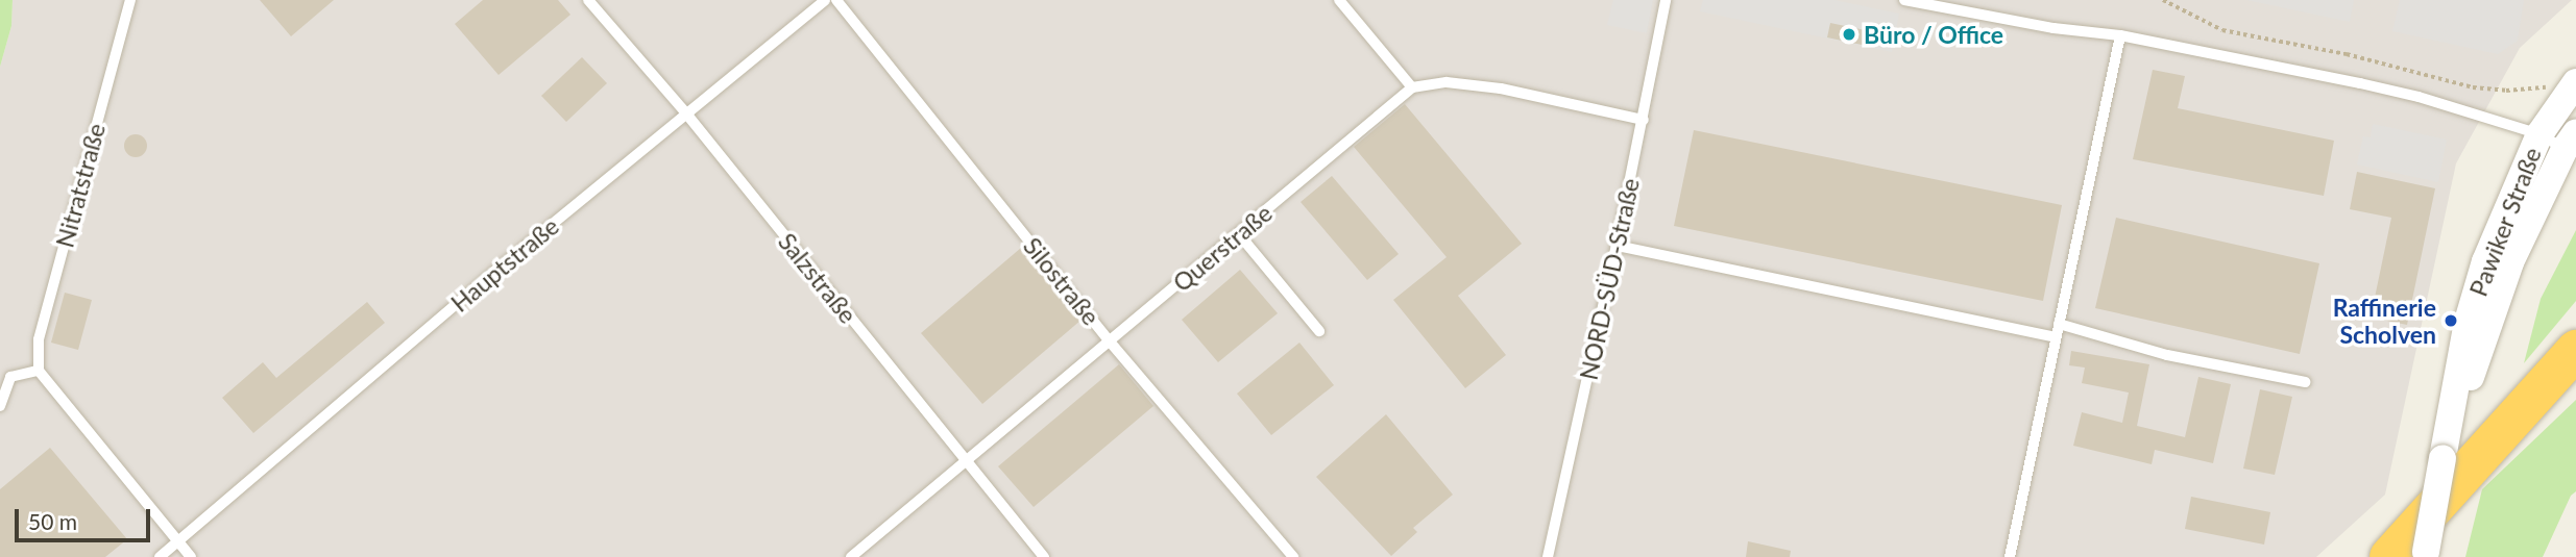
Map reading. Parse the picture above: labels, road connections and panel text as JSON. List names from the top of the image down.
{
  "streets": {
    "street": ["Pawiker Straße"],
    "lane": [
      "Nitratstraße",
      "Querstraße",
      "Hauptstraße",
      "Salzstraße",
      "NORD-SÜD-Straße",
      "Silostraße"
    ]
  },
  "crossings": [
    ["Querstraße", "Salzstraße"],
    ["Querstraße", "Silostraße"],
    ["Hauptstraße", "Salzstraße"]
  ],
  "places": ["Büro / Office", "Raffinerie Scholven"],
  "scale_bar": "50 m"
}
